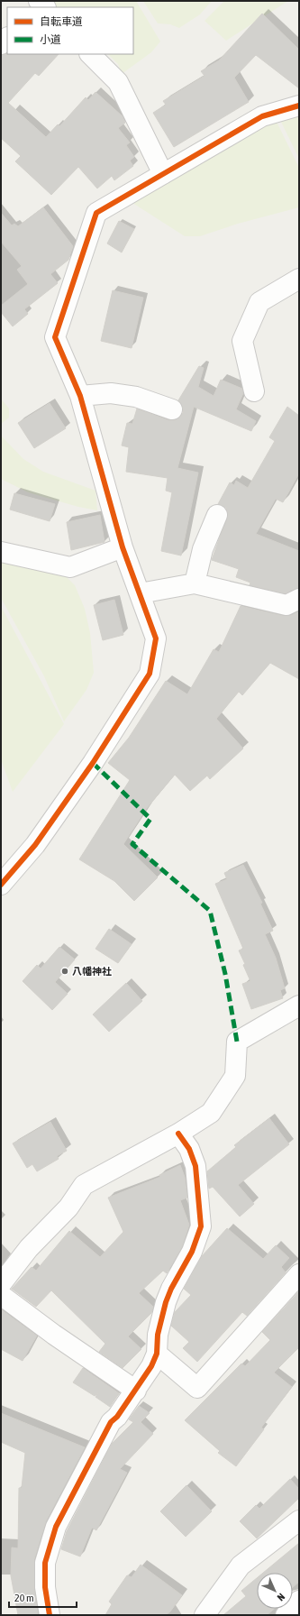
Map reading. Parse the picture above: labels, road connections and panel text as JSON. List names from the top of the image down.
{
  "places": ["八幡神社"],
  "legend": ["自転車道", "小道"],
  "scale_bar": "20 m",
  "north": "bottom right"
}
